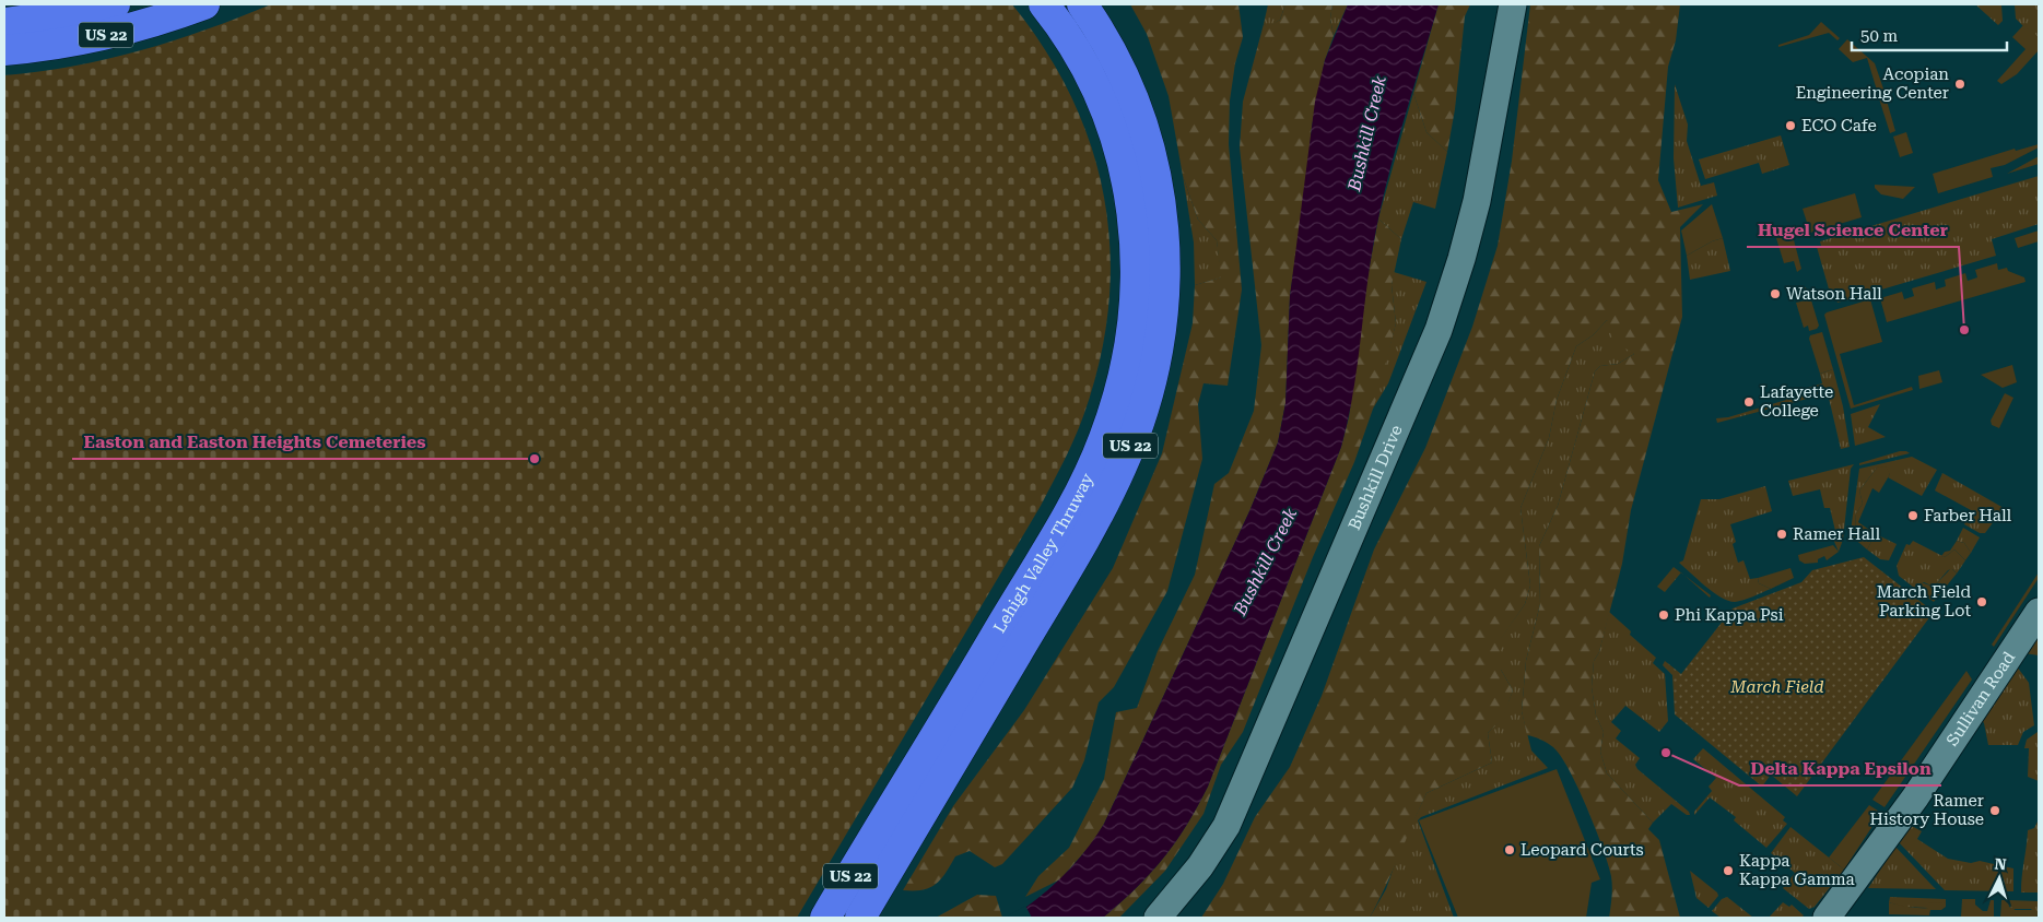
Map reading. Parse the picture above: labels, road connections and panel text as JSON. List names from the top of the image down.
{
  "streets": {
    "highway": ["US 22", "Lehigh Valley Thruway"],
    "street": ["Bushkill Drive", "Sullivan Road"]
  },
  "water": ["Bushkill Creek"],
  "parks": ["March Field"],
  "places": [
    "Acopian Engineering Center",
    "ECO Cafe",
    "Watson Hall",
    "Hugel Science Center",
    "Lafayette College",
    "Easton and Easton Heights Cemeteries",
    "Farber Hall",
    "Ramer Hall",
    "March Field Parking Lot",
    "Phi Kappa Psi",
    "Delta Kappa Epsilon",
    "Ramer History House",
    "Leopard Courts",
    "Kappa Kappa Gamma"
  ],
  "scale_bar": "50 m",
  "north": "top"
}
